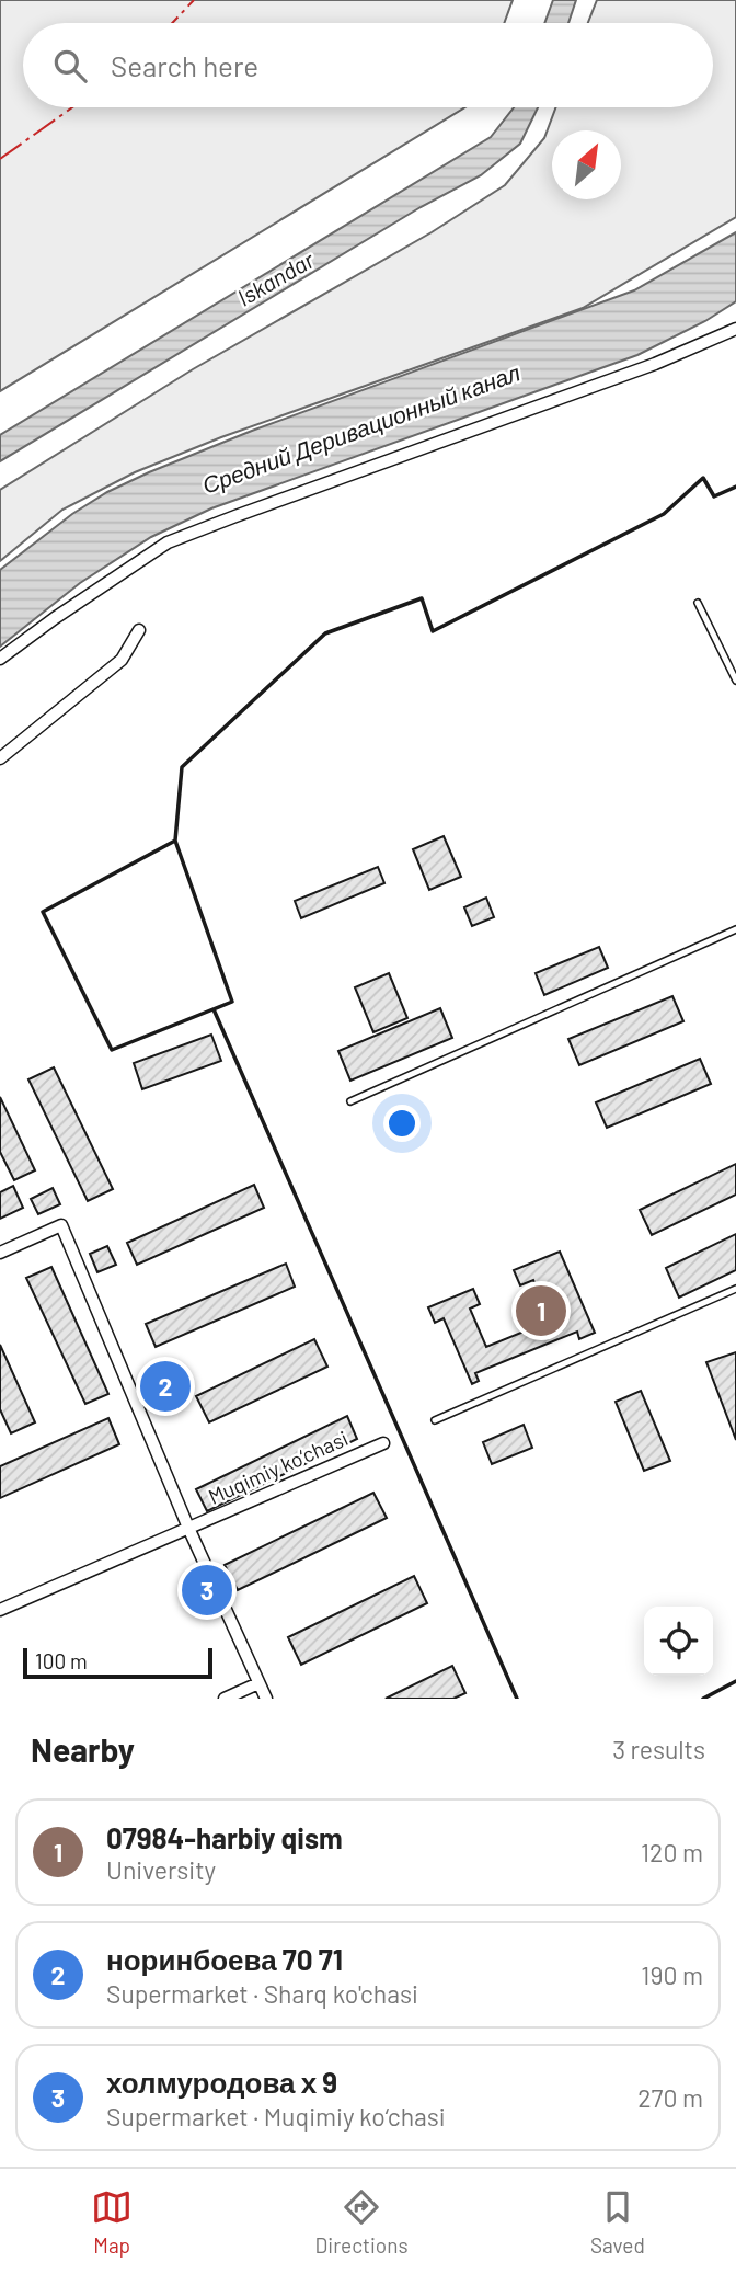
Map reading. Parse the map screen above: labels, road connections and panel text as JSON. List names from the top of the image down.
{
  "streets": {
    "street": ["Muqimiy ko‘chasi"]
  },
  "water": ["Iskandar", "Средний Деривационный канал"],
  "scale_bar": "100 m",
  "north": "top right",
  "page": {
    "search": "Search here",
    "pins": ["1", "2", "3"],
    "scale": "100 m",
    "heading": ["Nearby", "3 results"],
    "list": [
      {
        "mark": "1",
        "name": "07984-harbiy qism",
        "note": "University",
        "value": "120 m"
      },
      {
        "mark": "2",
        "name": "норинбоева 70 71",
        "note": "Supermarket · Sharq ko'chasi",
        "value": "190 m"
      },
      {
        "mark": "3",
        "name": "холмуродова х 9",
        "note": "Supermarket · Muqimiy ko‘chasi",
        "value": "270 m"
      }
    ],
    "nav": ["Map", "Directions", "Saved"]
  }
}
